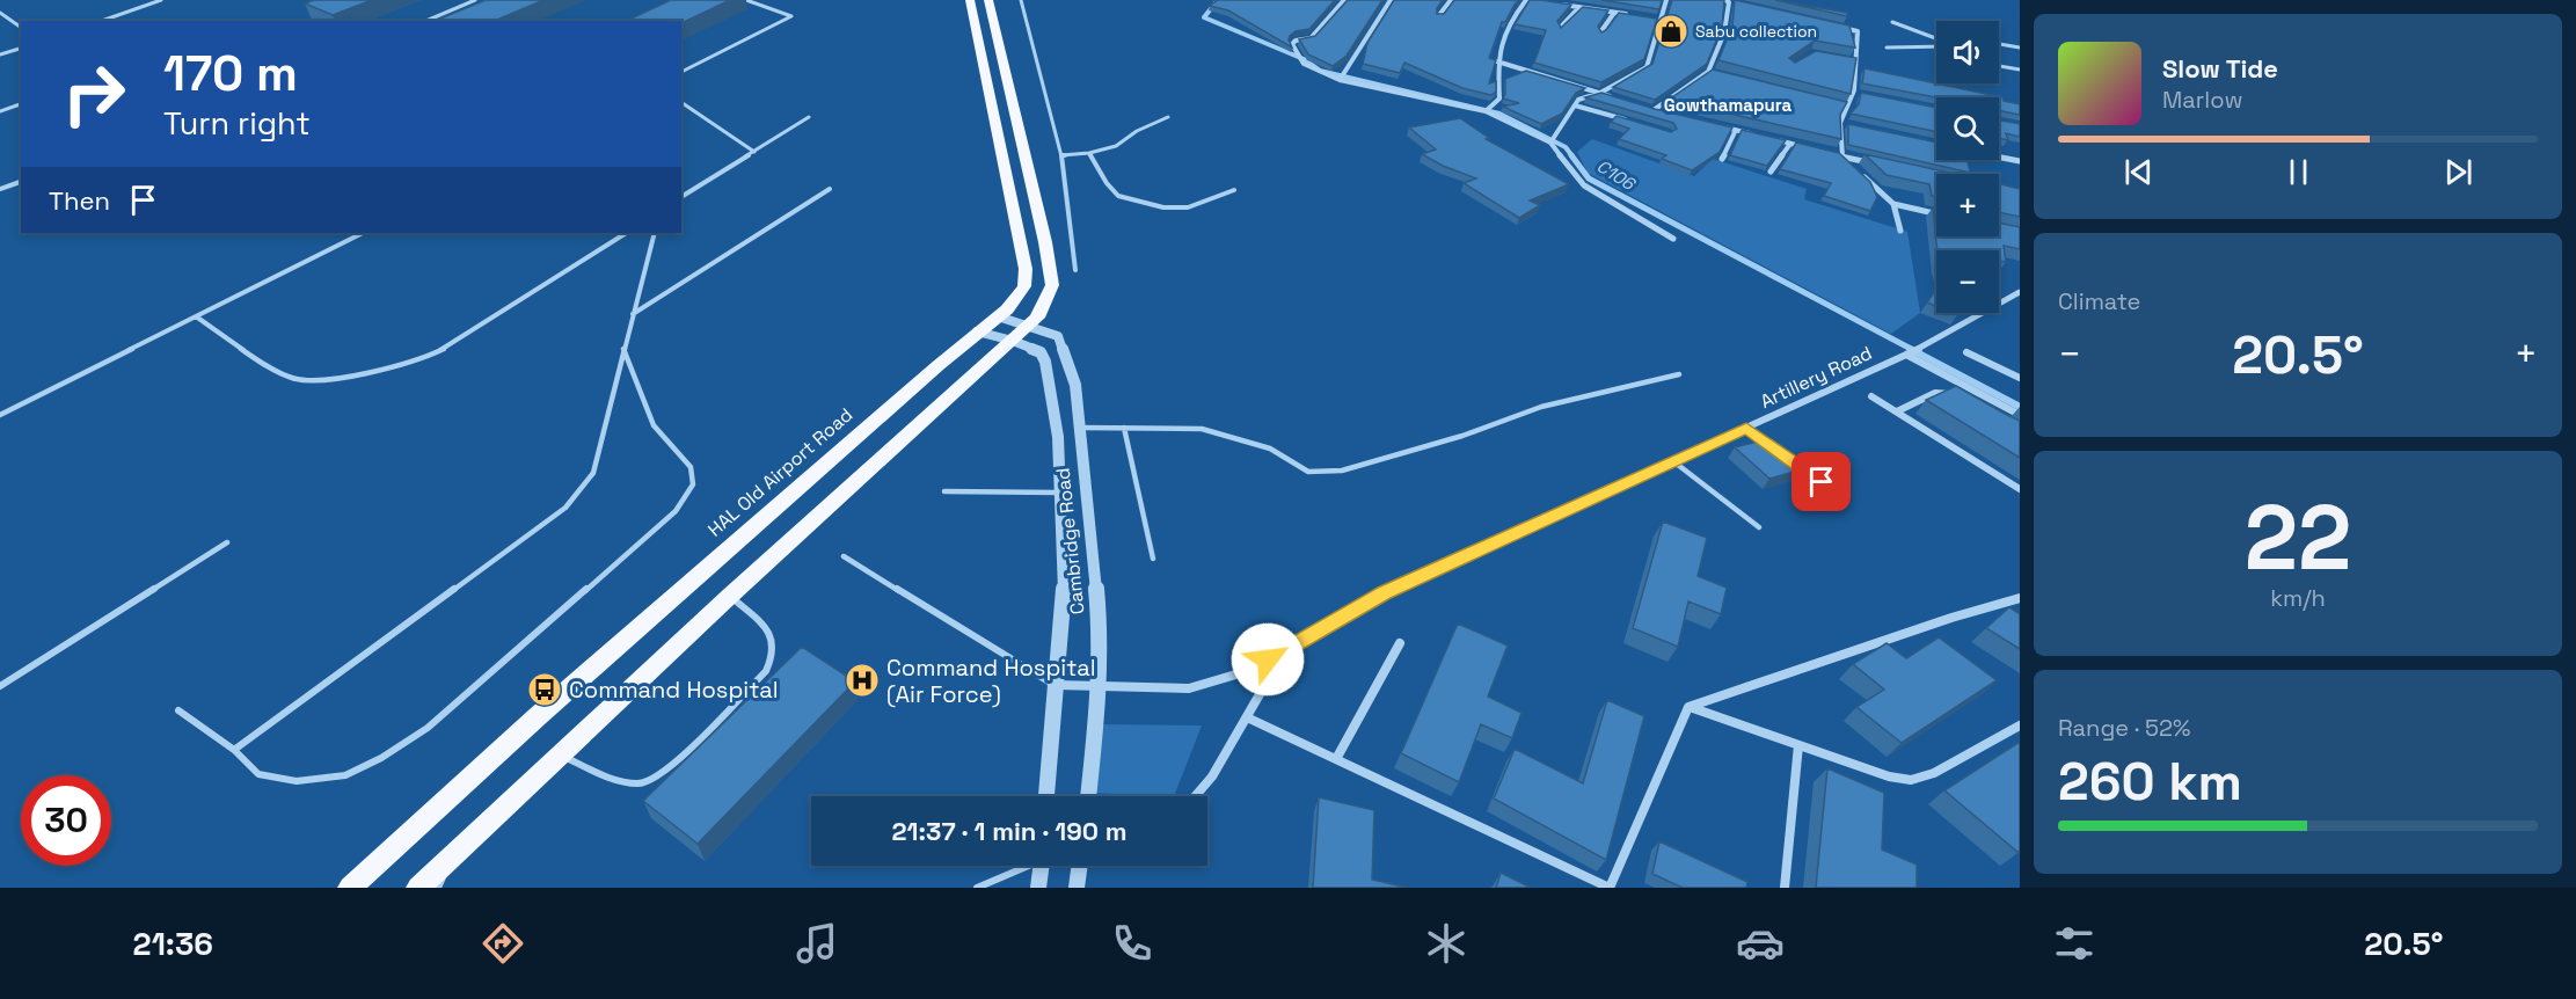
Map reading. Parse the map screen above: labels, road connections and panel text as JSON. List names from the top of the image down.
{
  "streets": {
    "main road": ["HAL Old Airport Road"],
    "street": ["Artillery Road", "Cambridge Road"]
  },
  "crossings": [
    ["Artillery Road", "Cambridge Road"],
    ["HAL Old Airport Road", "Cambridge Road"]
  ],
  "districts": ["Gowthamapura"],
  "water": ["C106"],
  "places": {
    "shop": ["Sabu collection"],
    "hospital": ["Command Hospital (Air Force)"],
    "bus stop": ["Command Hospital"]
  },
  "page": {
    "map_buttons": ["+", "−"],
    "turn": ["170 m", "Turn right"],
    "song": ["Slow Tide", "Marlow"],
    "then": "Then",
    "tile": [
      "Climate",
      ["22", "km/h"],
      ["Range · 52%", "260 km"]
    ],
    "heat": ["−", "20.5°", "+"],
    "limit": "30",
    "trip": "21:37 · 1 min · 190 m",
    "tabs": ["21:36", "20.5°"]
  }
}
